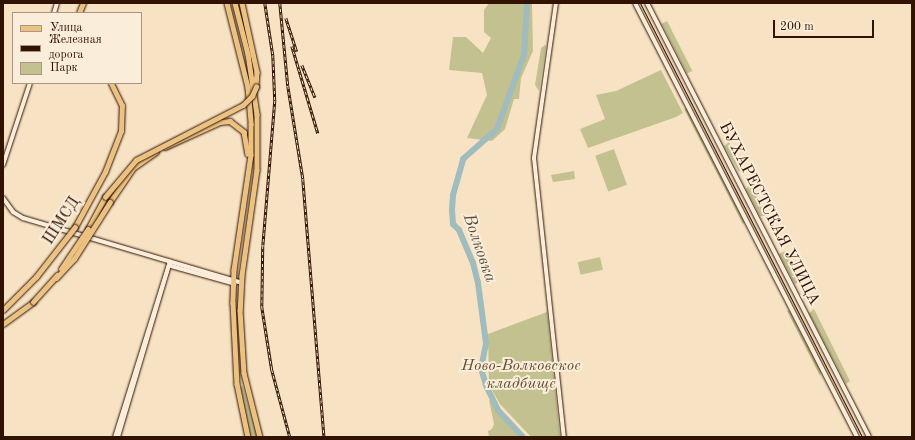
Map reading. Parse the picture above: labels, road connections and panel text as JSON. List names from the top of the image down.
{
  "streets": {
    "main road": ["ШМСД"],
    "street": ["БУХАРЕСТСКАЯ УЛИЦА"]
  },
  "water": ["Волковка"],
  "parks": ["Ново-Волковское кладбище"],
  "legend": ["Улица", "Железная дорога", "Парк"],
  "scale_bar": "200 m"
}
